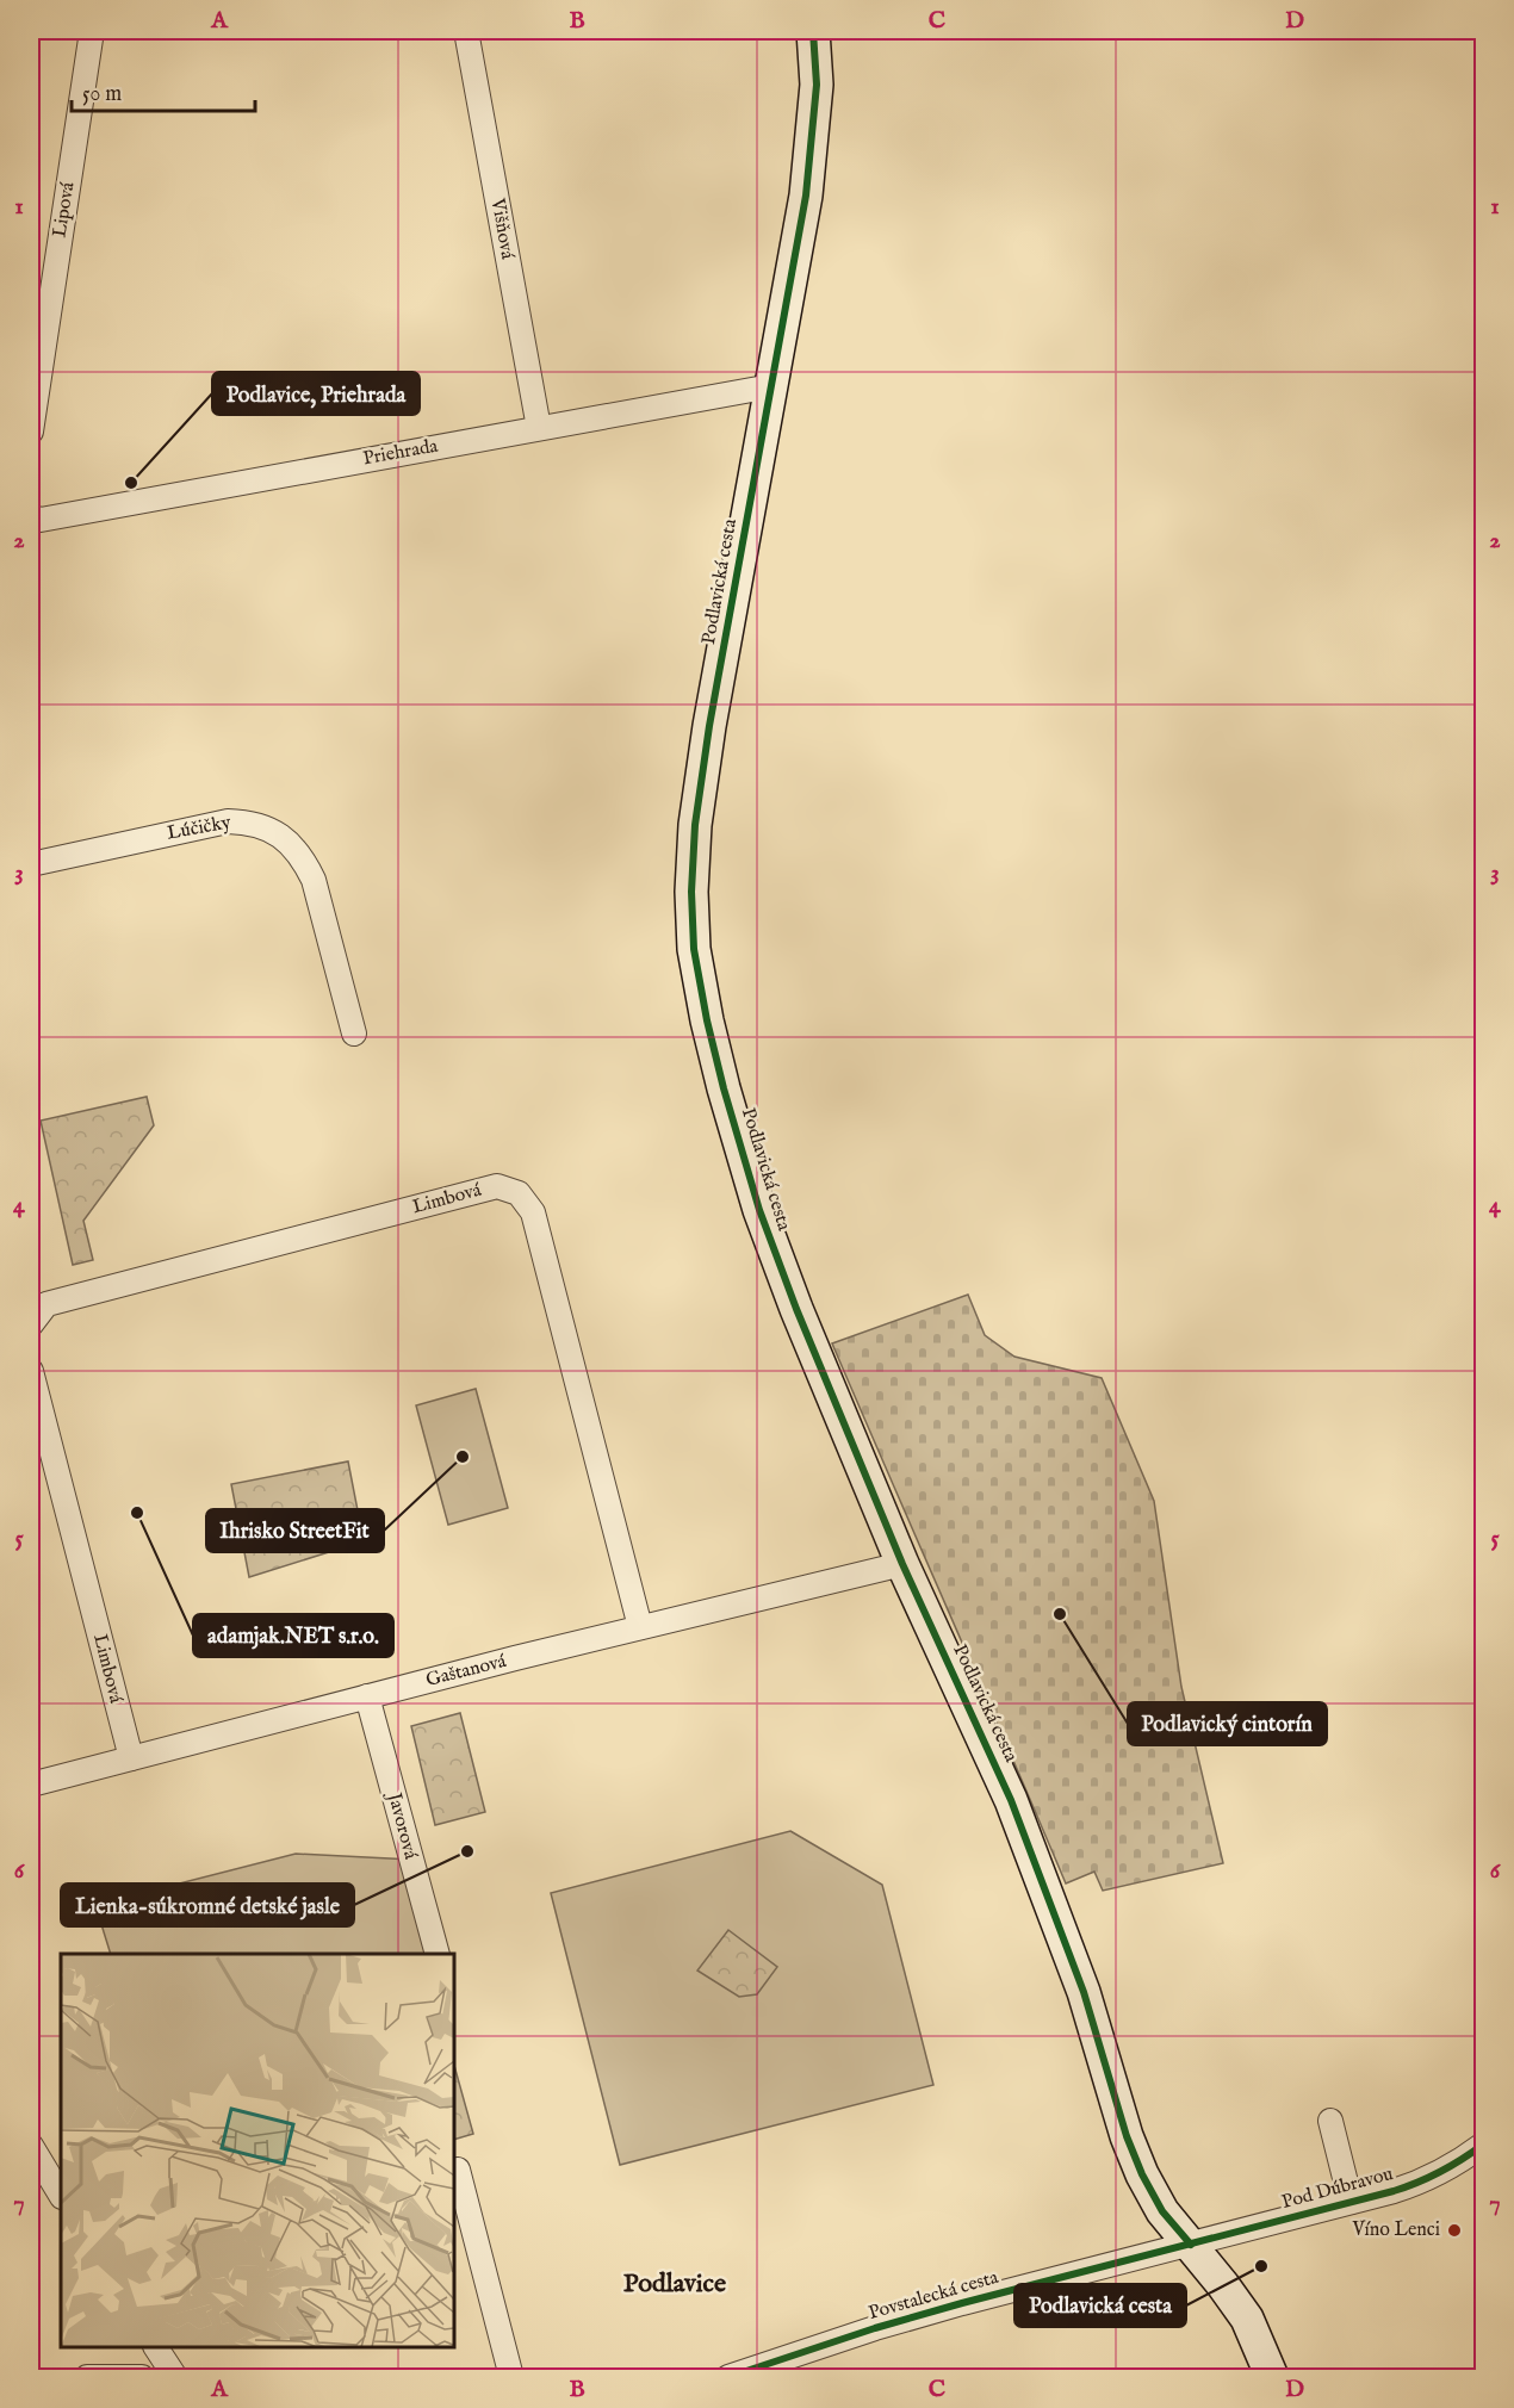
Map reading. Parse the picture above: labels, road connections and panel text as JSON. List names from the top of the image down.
{
  "streets": {
    "main road": ["Podlavická cesta"],
    "street": [
      "Lipová",
      "Višňová",
      "Priehrada",
      "Lúčičky",
      "Limbová",
      "Gaštanová",
      "Javorová",
      "Pod Dúbravou",
      "Povstalecká cesta"
    ]
  },
  "crossings": [
    ["Višňová", "Priehrada"],
    ["Priehrada", "Podlavická cesta"],
    ["Podlavická cesta", "Gaštanová"],
    ["Podlavická cesta", "Pod Dúbravou"],
    ["Podlavická cesta", "Povstalecká cesta"],
    ["Limbová", "Gaštanová"],
    ["Gaštanová", "Javorová"],
    ["Pod Dúbravou", "Povstalecká cesta"]
  ],
  "districts": ["Podlavice"],
  "places": [
    "Podlavice, Priehrada",
    "Ihrisko StreetFit",
    "adamjak.NET s.r.o.",
    "Podlavický cintorín",
    "Lienka-súkromné detské jasle",
    "Víno Lenci",
    "Podlavická cesta"
  ],
  "scale_bar": "50 m",
  "grid": {
    "columns": [
      "A",
      "B",
      "C",
      "D"
    ],
    "rows": [
      "1",
      "2",
      "3",
      "4",
      "5",
      "6",
      "7"
    ]
  }
}
